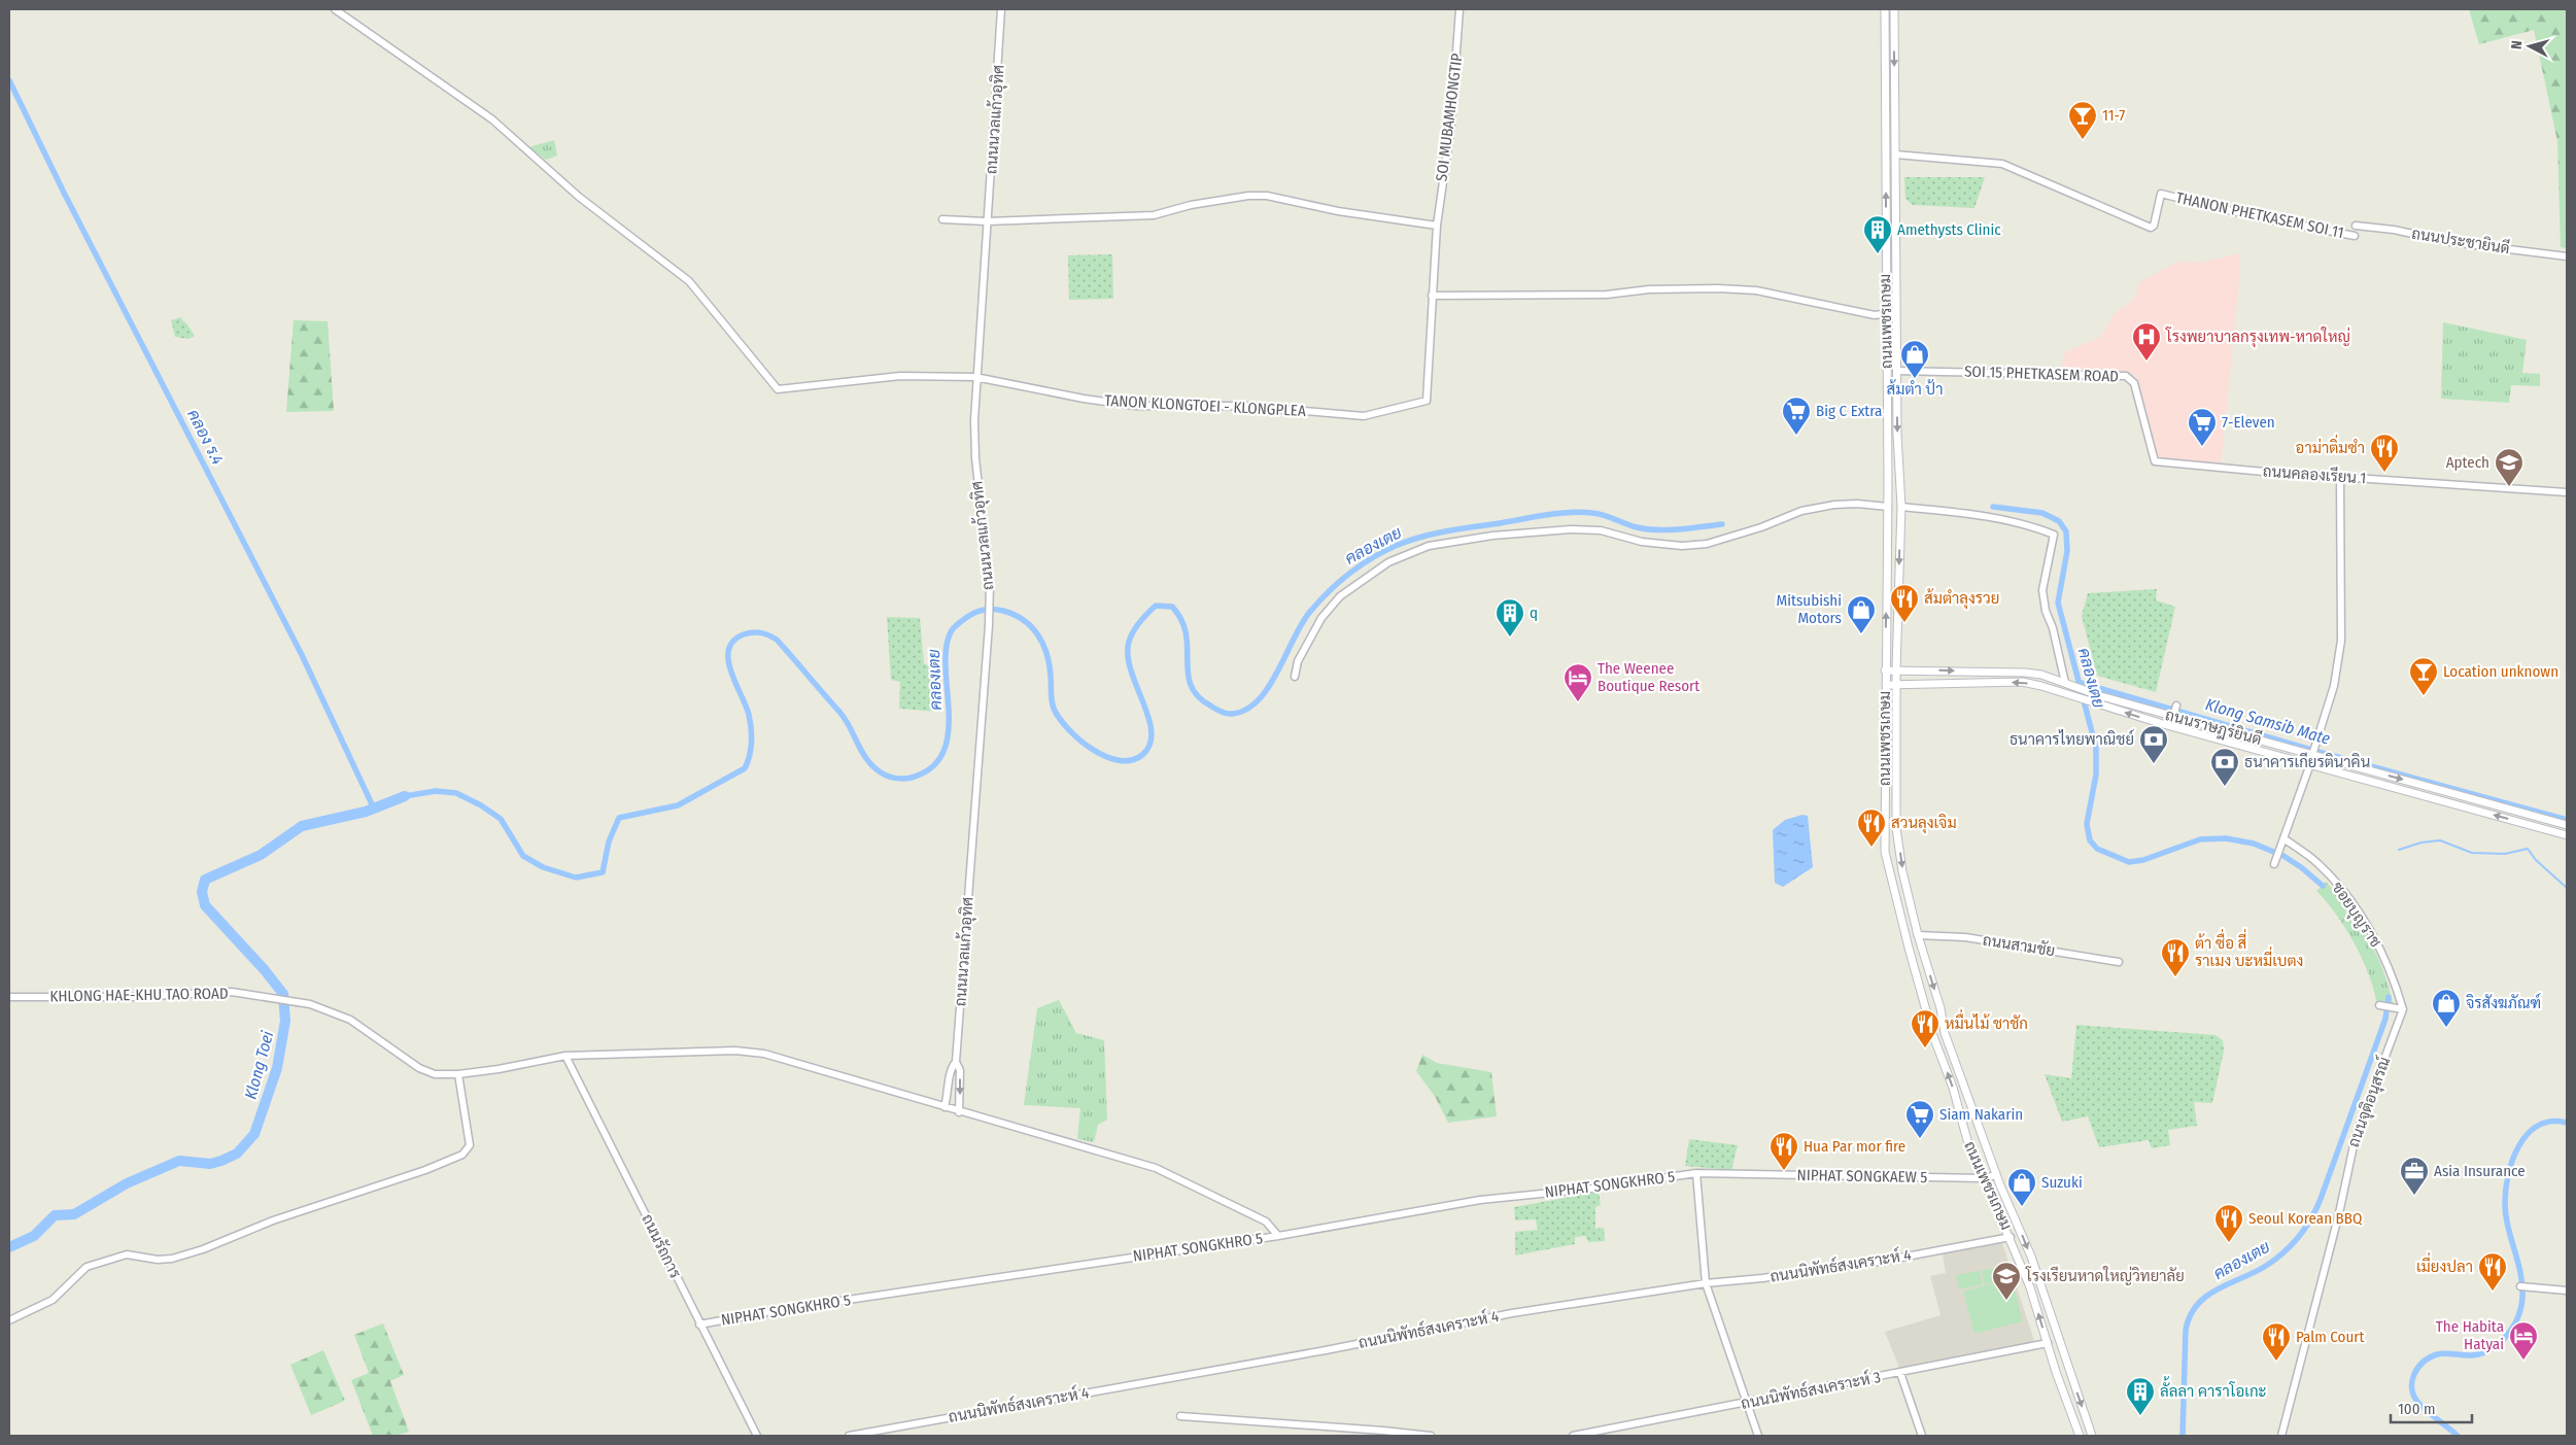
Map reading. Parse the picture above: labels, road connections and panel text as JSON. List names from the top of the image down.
{
  "streets": {
    "main road": ["ถนนเพชรเกษม", "ถนนราษฎร์ยินดี"],
    "street": [
      "SOI MUBAMHONGTIP",
      "ถนนนวลแก้วอุทิศ",
      "THANON PHETKASEM SOI 11",
      "ถนนประชายินดี",
      "SOI 15 PHETKASEM ROAD",
      "TANON KLONGTOEI - KLONGPLEA",
      "ถนนคลองเรียน 1",
      "ซอยบุญราช",
      "ถนนสามชัย",
      "KHLONG HAE-KHU TAO ROAD",
      "ถนนจุติอนุสรณ์",
      "NIPHAT SONGKAEW 5",
      "NIPHAT SONGKHRO 5",
      "ถนนรัถการ",
      "ถนนนิพัทธ์สงเคราะห์ 4",
      "ถนนนิพัทธ์สงเคราะห์ 3"
    ]
  },
  "crossings": [
    ["SOI MUBAMHONGTIP", "TANON KLONGTOEI - KLONGPLEA"],
    ["ถนนนวลแก้วอุทิศ", "TANON KLONGTOEI - KLONGPLEA"],
    ["ถนนนวลแก้วอุทิศ", "KHLONG HAE-KHU TAO ROAD"],
    ["THANON PHETKASEM SOI 11", "ถนนเพชรเกษม"],
    ["ถนนเพชรเกษม", "SOI 15 PHETKASEM ROAD"],
    ["ถนนเพชรเกษม", "ถนนราษฎร์ยินดี"],
    ["ถนนเพชรเกษม", "ถนนสามชัย"],
    ["ถนนเพชรเกษม", "NIPHAT SONGKAEW 5"],
    ["ถนนเพชรเกษม", "ถนนนิพัทธ์สงเคราะห์ 4"],
    ["ถนนเพชรเกษม", "ถนนนิพัทธ์สงเคราะห์ 3"],
    ["SOI 15 PHETKASEM ROAD", "ถนนคลองเรียน 1"],
    ["ซอยบุญราช", "ถนนจุติอนุสรณ์"],
    ["KHLONG HAE-KHU TAO ROAD", "NIPHAT SONGKHRO 5"],
    ["KHLONG HAE-KHU TAO ROAD", "ถนนรัถการ"],
    ["NIPHAT SONGKAEW 5", "NIPHAT SONGKHRO 5"],
    ["NIPHAT SONGKHRO 5", "ถนนรัถการ"]
  ],
  "water": [
    "คลอง ร.4",
    "คลองเตย",
    "Klong Samsib Mate",
    "Klong Toei"
  ],
  "places": {
    "bar": ["11-7", "Location unknown"],
    "building": ["Amethysts Clinic", "q", "ลั้ลลา คาราโอเกะ"],
    "hospital": ["โรงพยาบาลกรุงเทพ-หาดใหญ่"],
    "shop": [
      "ส้มตำ ป้า",
      "Mitsubishi Motors",
      "จิรสังฆภัณฑ์",
      "Suzuki"
    ],
    "supermarket": ["Big C Extra", "7-Eleven", "Siam Nakarin"],
    "restaurant": [
      "อาม่าติ่มซำ",
      "ส้มตำลุงรวย",
      "สวนลุงเจิม",
      "ต้า ซื่อ สี่ ราเมง บะหมี่เบตง",
      "หมื่นไม้ ชาชัก",
      "Hua Par mor fire",
      "Seoul Korean BBQ",
      "เมี่ยงปลา",
      "Palm Court"
    ],
    "school or university": ["Aptech", "โรงเรียนหาดใหญ่วิทยาลัย"],
    "hotel": ["The Weenee Boutique Resort", "The Habita Hatyai"],
    "bank": ["ธนาคารไทยพาณิชย์", "ธนาคารเกียรตินาคิน"],
    "office": ["Asia Insurance"]
  },
  "scale_bar": "100 m",
  "north": "left"
}
